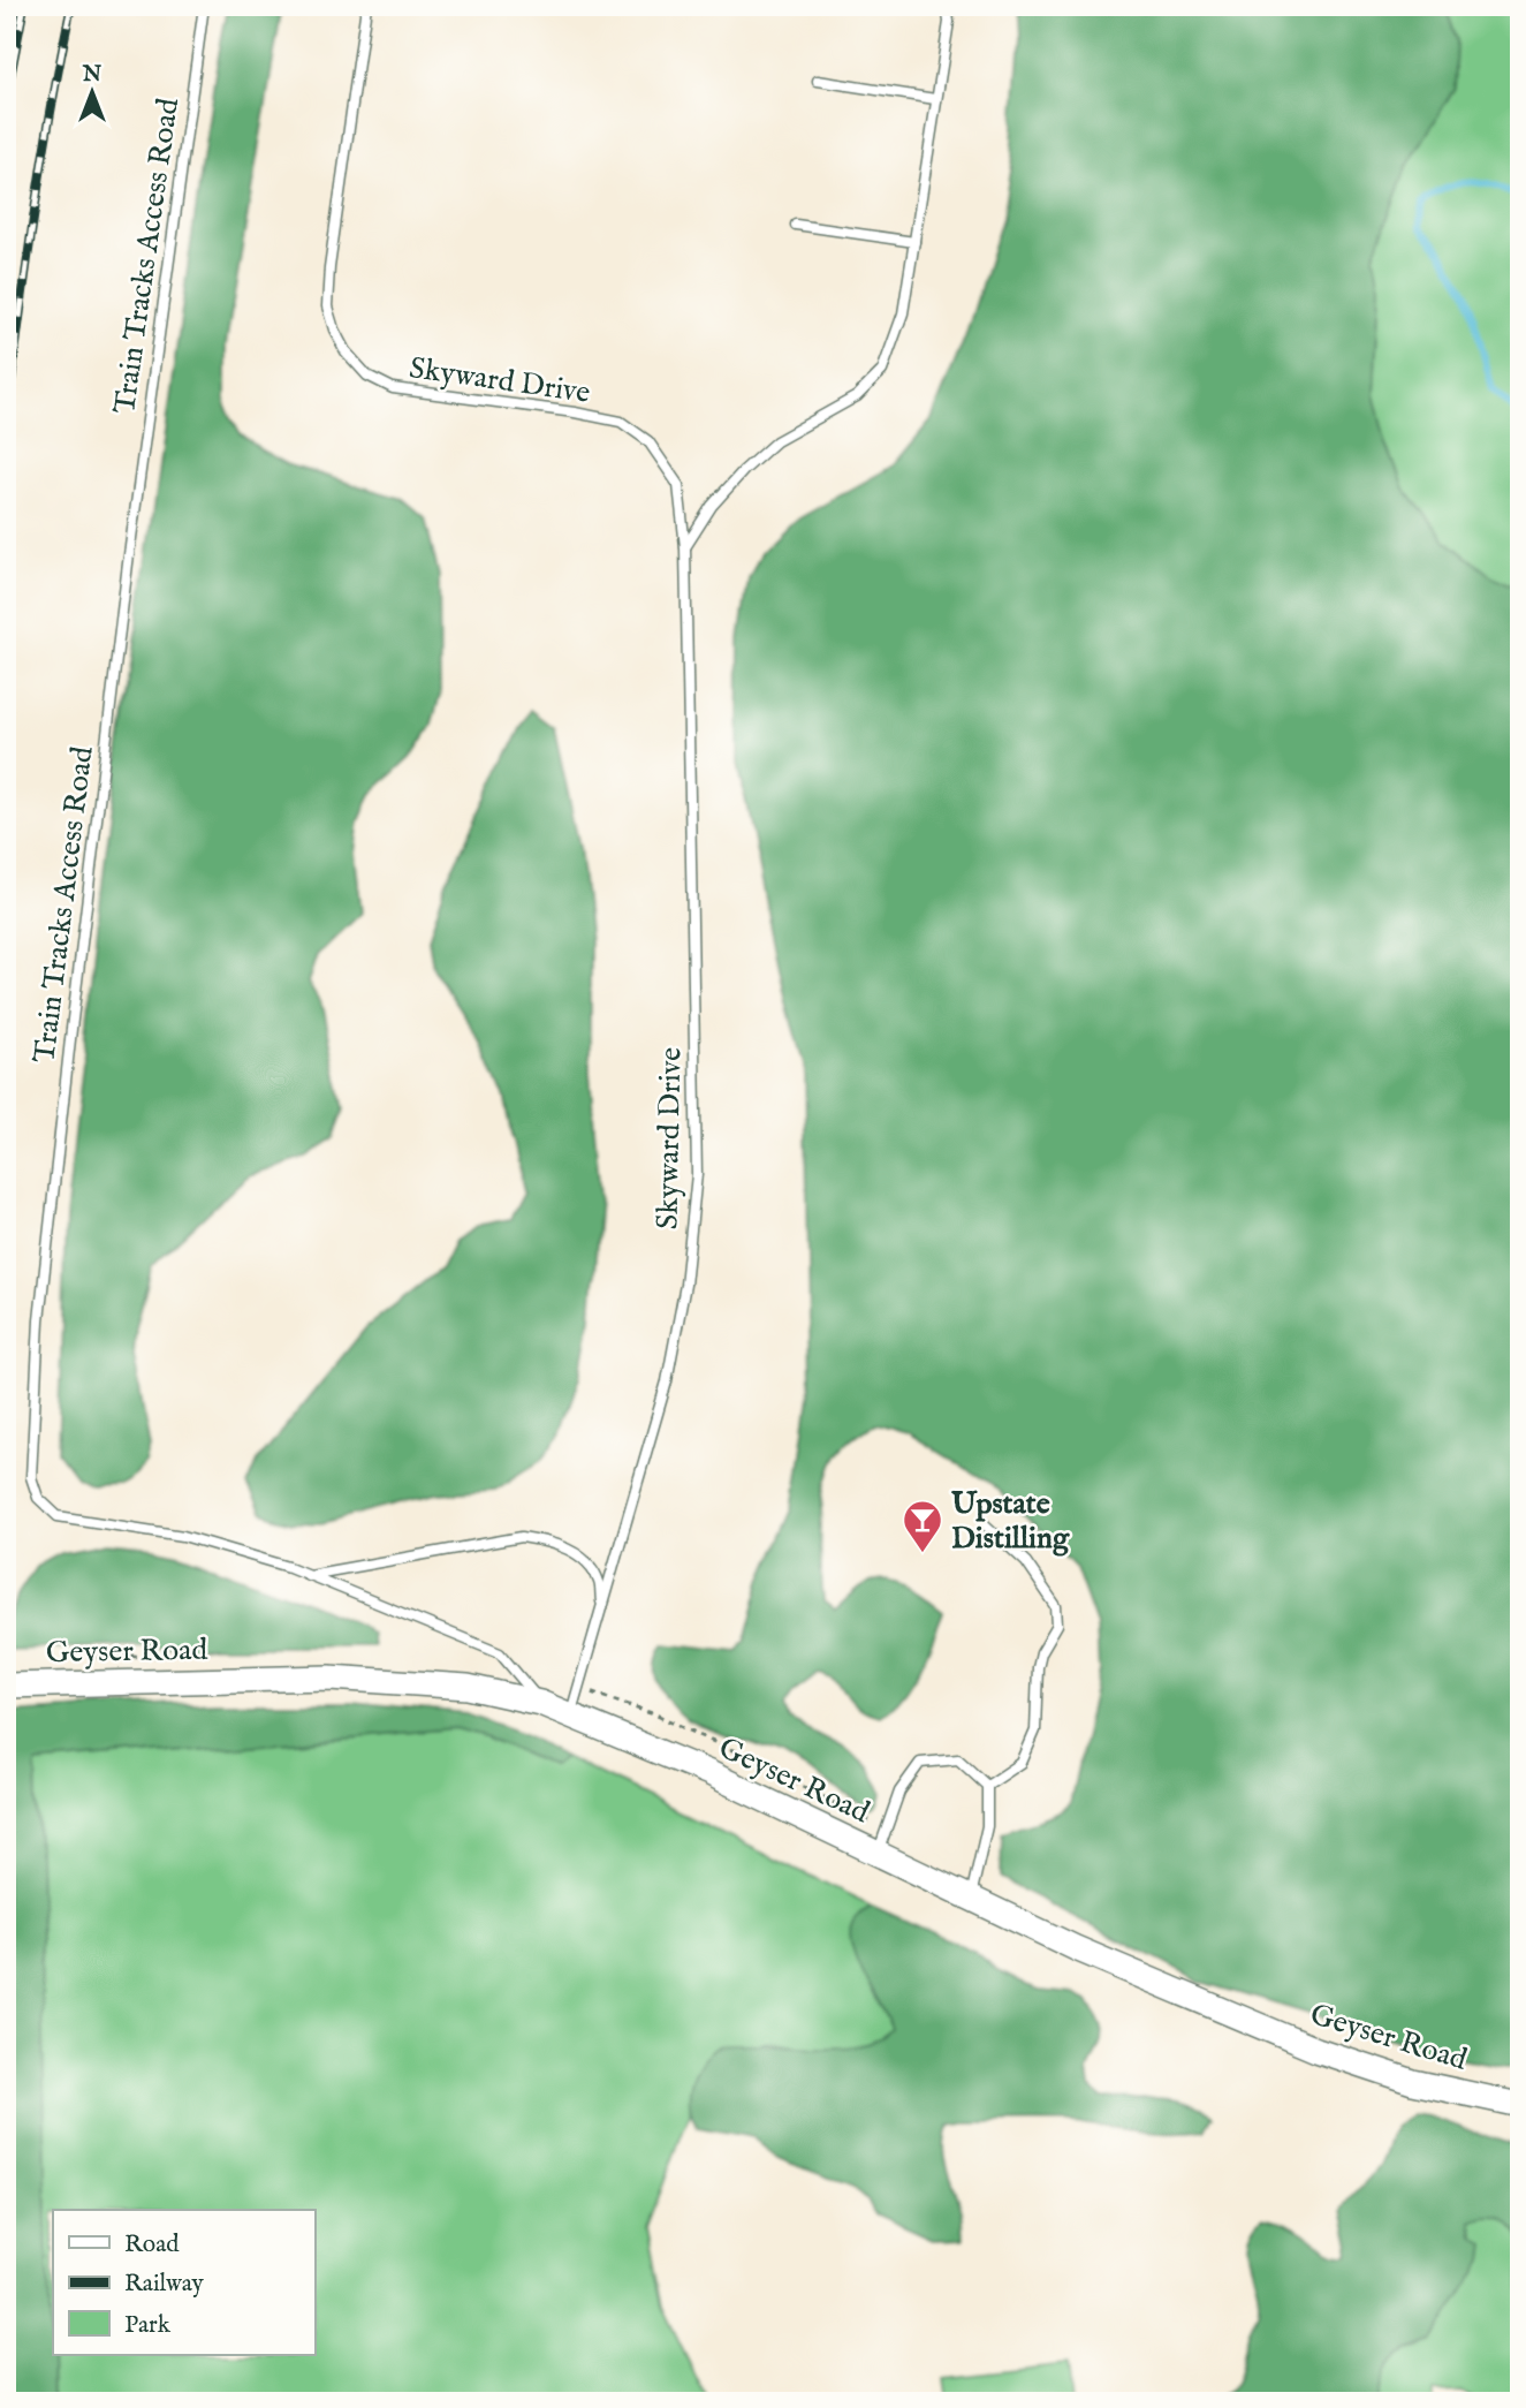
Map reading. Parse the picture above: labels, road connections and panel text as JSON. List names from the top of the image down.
{
  "streets": {
    "street": ["Geyser Road"],
    "lane": ["Train Tracks Access Road", "Skyward Drive"]
  },
  "crossings": [
    ["Train Tracks Access Road", "Geyser Road"],
    ["Skyward Drive", "Geyser Road"]
  ],
  "places": {
    "bar": ["Upstate Distilling"]
  },
  "legend": ["Road", "Railway", "Park"],
  "north": "top"
}
